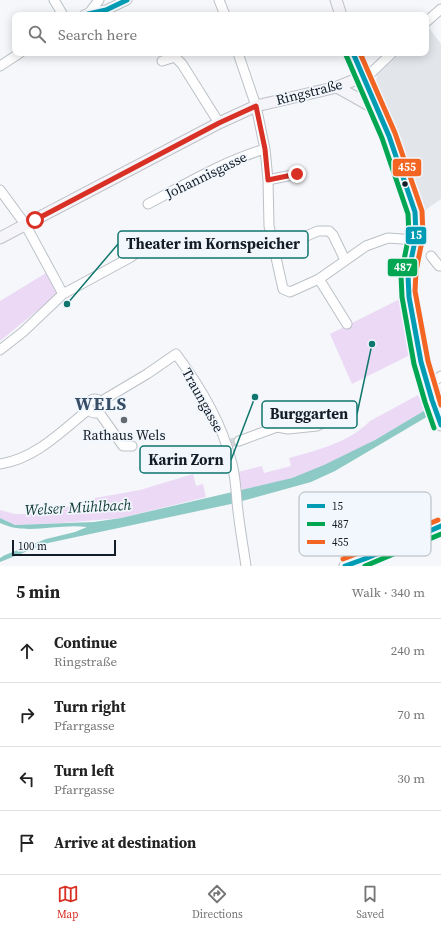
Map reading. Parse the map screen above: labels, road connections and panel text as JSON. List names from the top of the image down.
{
  "streets": {
    "main road": ["Ringstraße"],
    "street": ["Johannisgasse", "Traungasse"]
  },
  "districts": ["WELS"],
  "water": ["Welser Mühlbach"],
  "places": [
    "Theater im Kornspeicher",
    "Burggarten",
    "Karin Zorn",
    "Rathaus Wels"
  ],
  "lines": ["transit line 15", "transit line 487", "transit line 455"],
  "legend": ["15", "487", "455"],
  "scale_bar": "100 m",
  "page": {
    "search": "Search here",
    "scale": "100 m",
    "heading": ["5 min", "Walk · 340 m"],
    "list": [
      ["Continue", "Ringstraße", "240 m"],
      ["Turn right", "Pfarrgasse", "70 m"],
      ["Turn left", "Pfarrgasse", "30 m"],
      "Arrive at destination"
    ],
    "nav": ["Map", "Directions", "Saved"]
  }
}
